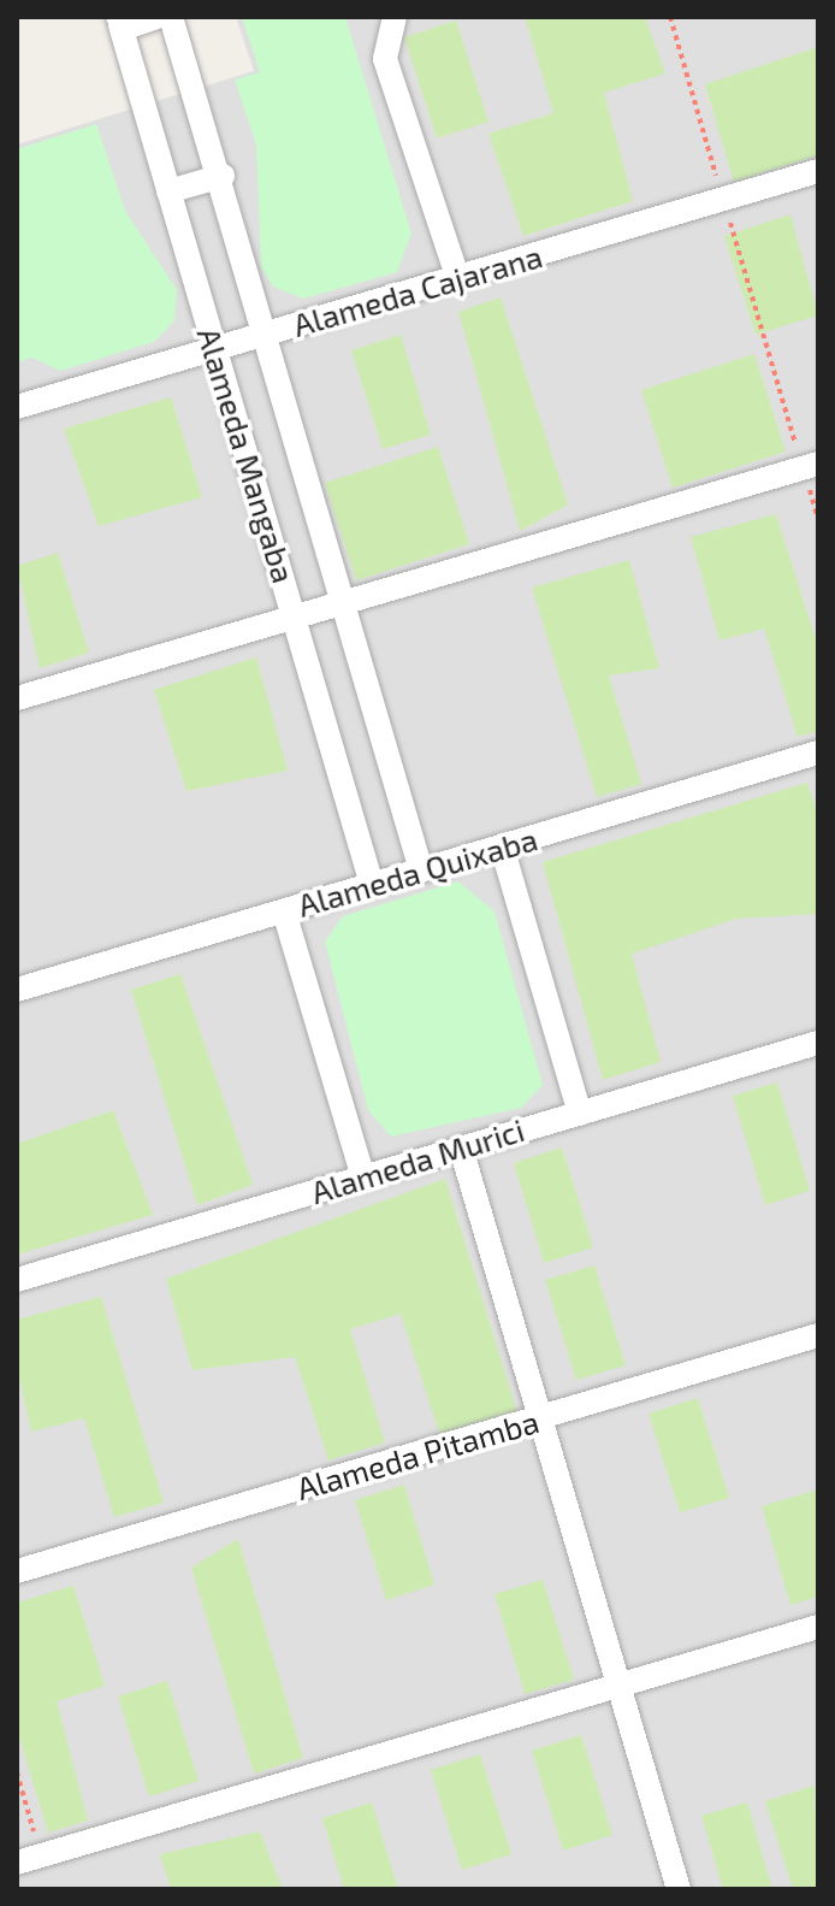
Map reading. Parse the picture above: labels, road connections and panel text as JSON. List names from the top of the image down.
{
  "streets": {
    "street": [
      "Alameda Cajarana",
      "Alameda Mangaba",
      "Alameda Quixaba",
      "Alameda Murici",
      "Alameda Pitamba"
    ]
  },
  "crossings": [
    ["Alameda Cajarana", "Alameda Mangaba"],
    ["Alameda Mangaba", "Alameda Quixaba"]
  ]
}
